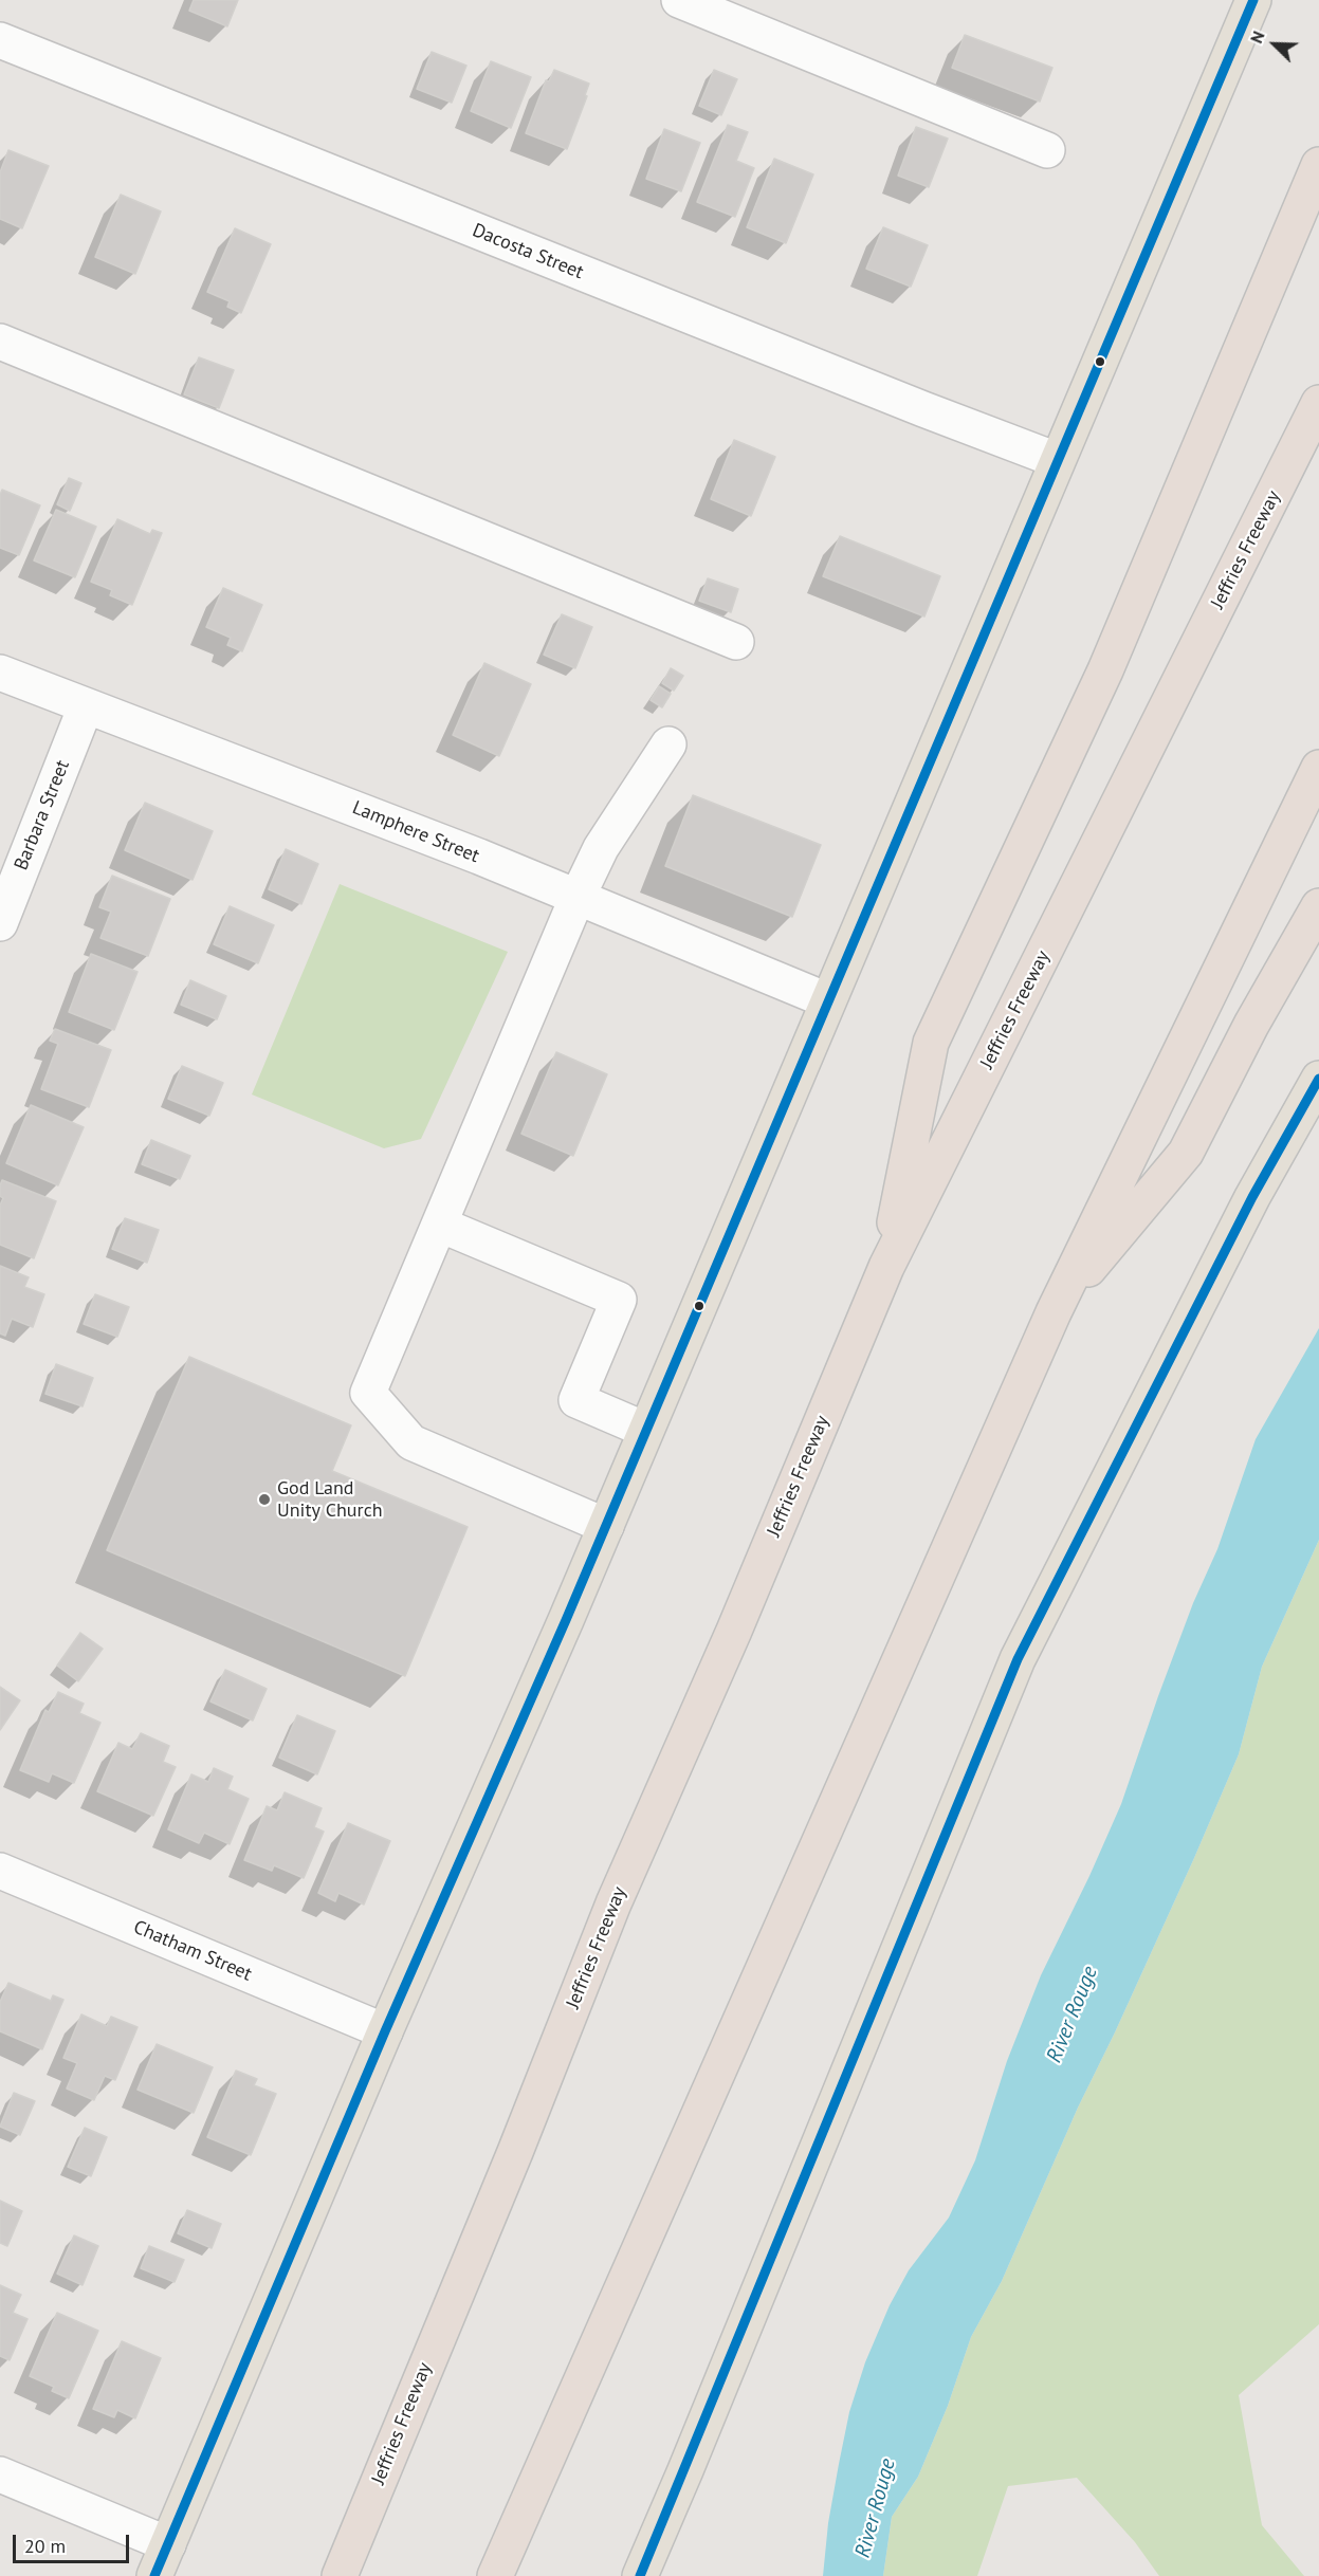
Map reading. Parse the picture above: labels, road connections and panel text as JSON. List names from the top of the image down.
{
  "streets": {
    "highway": ["Jeffries Freeway"],
    "street": [
      "Dacosta Street",
      "Barbara Street",
      "Lamphere Street",
      "Chatham Street"
    ]
  },
  "crossings": [
    ["Barbara Street", "Lamphere Street"]
  ],
  "water": ["River Rouge"],
  "places": ["God Land Unity Church"],
  "scale_bar": "20 m",
  "north": "top left"
}
